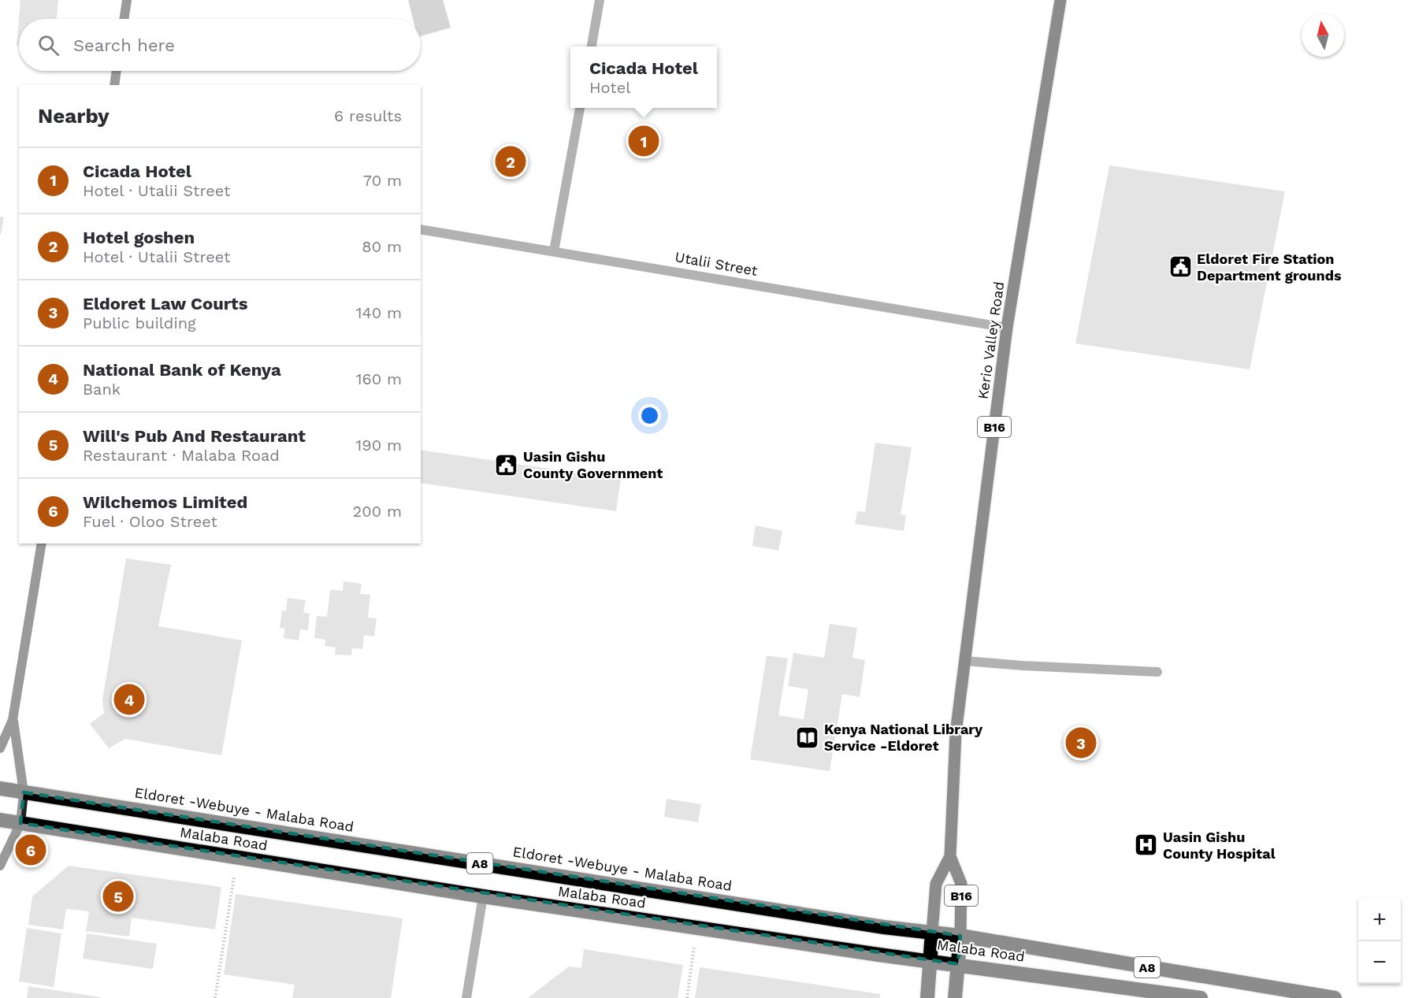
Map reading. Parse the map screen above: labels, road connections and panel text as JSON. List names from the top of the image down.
{
  "streets": {
    "highway": ["Eldoret -Webuye - Malaba Road", "Malaba Road", "A8"],
    "main road": ["Kerio Valley Road", "B16"],
    "street": ["Utalii Street"]
  },
  "crossings": [
    ["Utalii Street", "Kerio Valley Road"],
    ["Kerio Valley Road", "B16"],
    ["B16", "Eldoret -Webuye - Malaba Road"],
    ["B16", "Malaba Road"],
    ["Eldoret -Webuye - Malaba Road", "Malaba Road"]
  ],
  "places": {
    "public building": ["Eldoret Fire Station Department grounds", "Uasin Gishu County Government"],
    "library": ["Kenya National Library Service -Eldoret"],
    "hospital": ["Uasin Gishu County Hospital"]
  },
  "north": "top",
  "page": {
    "search": "Search here",
    "popup": ["Cicada Hotel", "Hotel"],
    "heading": ["Nearby", "6 results"],
    "pins": [
      "1",
      "2",
      "4",
      "3",
      "6",
      "5"
    ],
    "list": [
      {
        "mark": "1",
        "name": "Cicada Hotel",
        "note": "Hotel · Utalii Street",
        "value": "70 m"
      },
      {
        "mark": "2",
        "name": "Hotel goshen",
        "note": "Hotel · Utalii Street",
        "value": "80 m"
      },
      {
        "mark": "3",
        "name": "Eldoret Law Courts",
        "note": "Public building",
        "value": "140 m"
      },
      {
        "mark": "4",
        "name": "National Bank of Kenya",
        "note": "Bank",
        "value": "160 m"
      },
      {
        "mark": "5",
        "name": "Will's Pub And Restaurant",
        "note": "Restaurant · Malaba Road",
        "value": "190 m"
      },
      {
        "mark": "6",
        "name": "Wilchemos Limited",
        "note": "Fuel · Oloo Street",
        "value": "200 m"
      }
    ],
    "map_buttons": ["+", "−"]
  }
}
